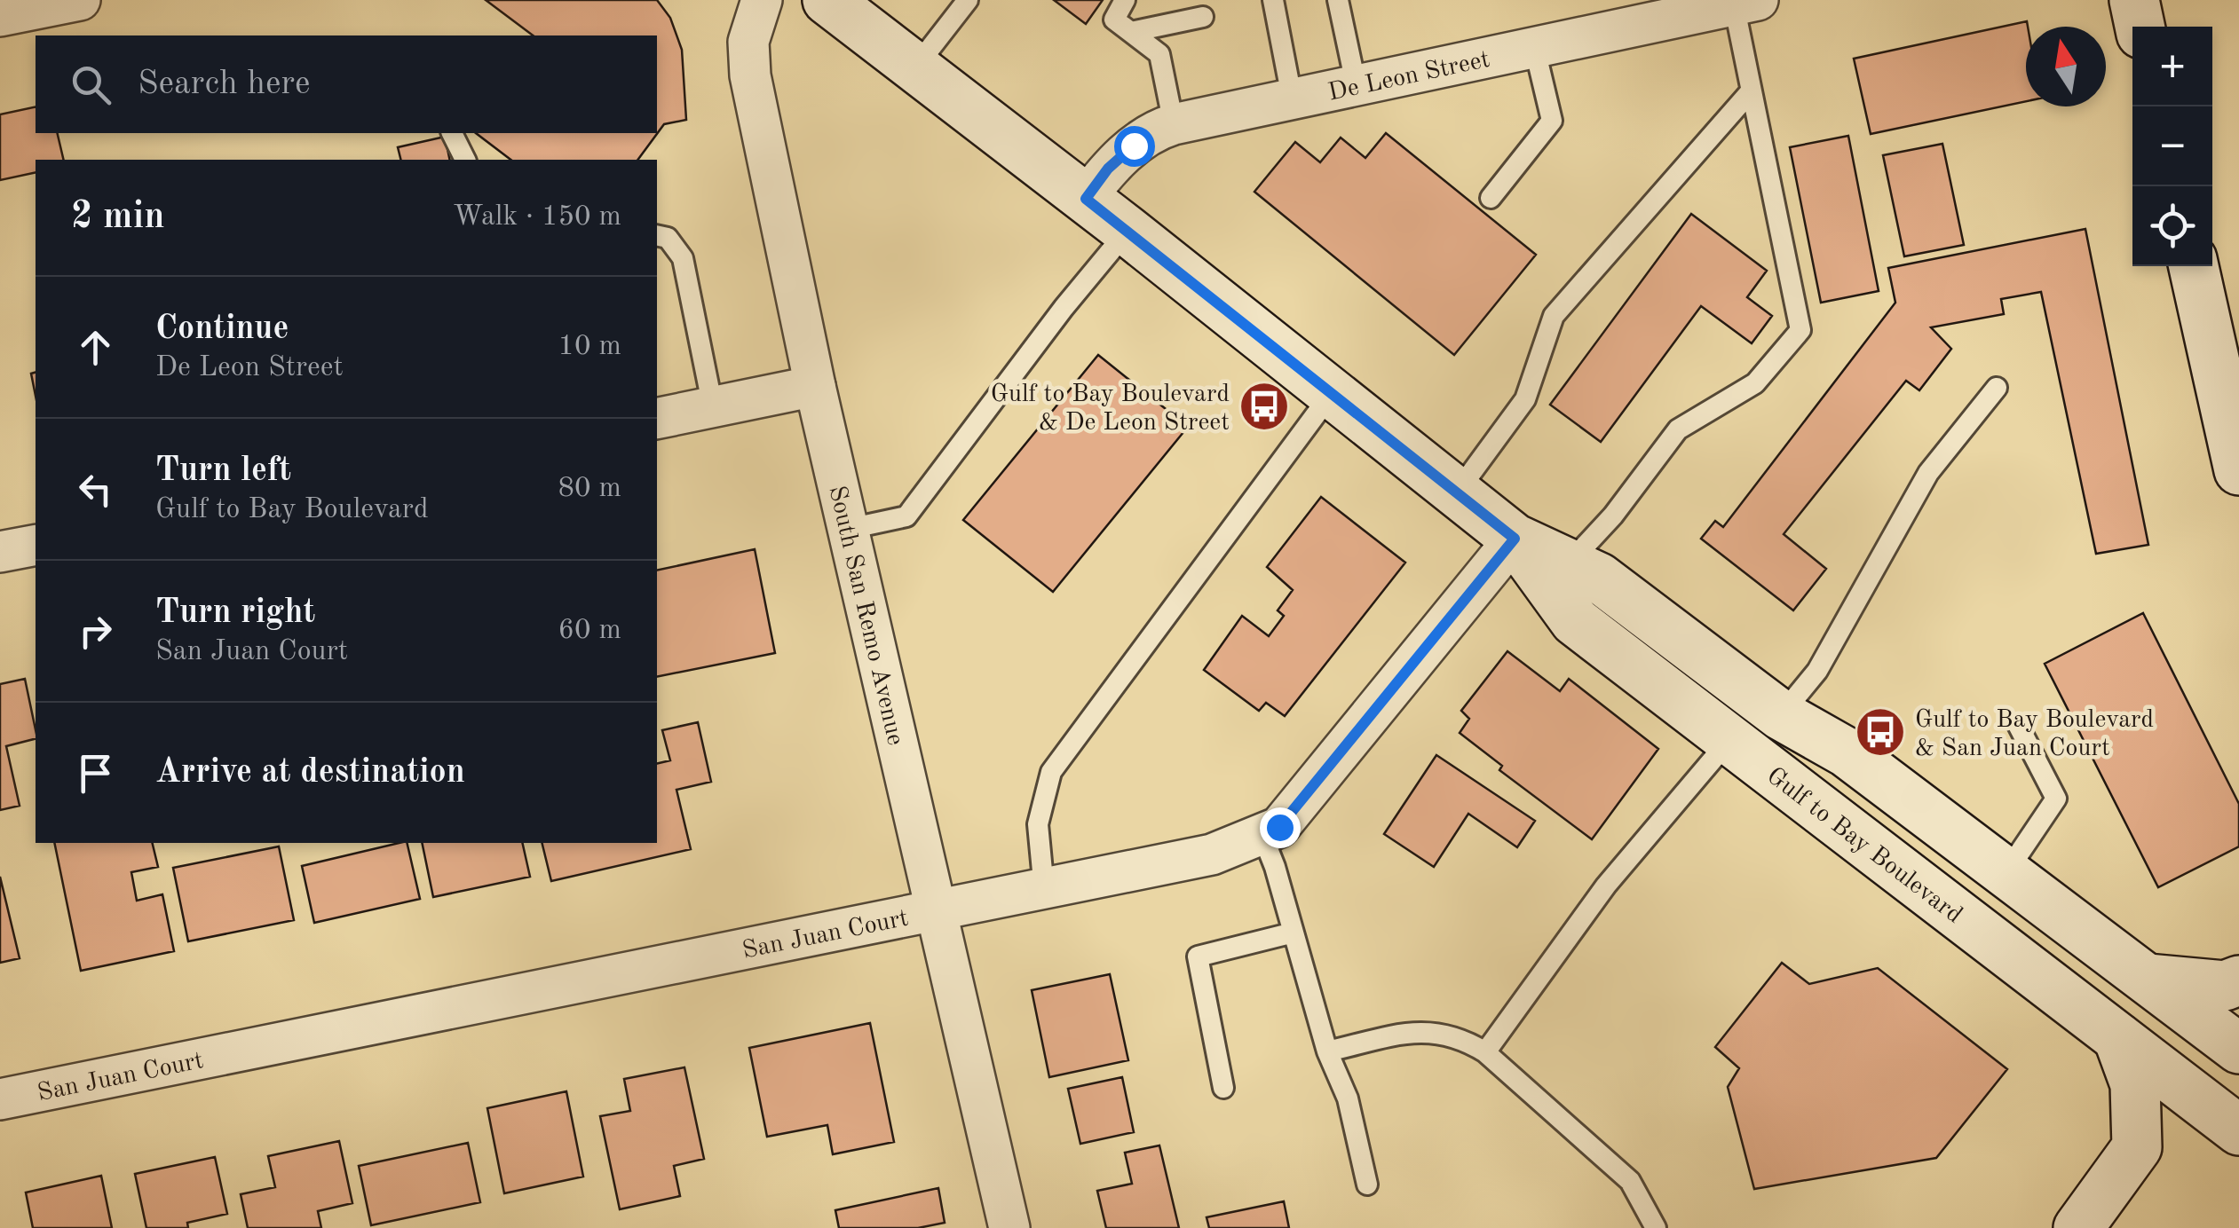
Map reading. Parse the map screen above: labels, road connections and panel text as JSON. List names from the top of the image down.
{
  "streets": {
    "street": [
      "De Leon Street",
      "South San Remo Avenue",
      "Gulf to Bay Boulevard",
      "San Juan Court"
    ]
  },
  "crossings": [
    ["De Leon Street", "Gulf to Bay Boulevard"],
    ["South San Remo Avenue", "San Juan Court"],
    ["Gulf to Bay Boulevard", "San Juan Court"]
  ],
  "places": {
    "bus stop": ["Gulf to Bay Boulevard & De Leon Street", "Gulf to Bay Boulevard & San Juan Court"]
  },
  "north": "top",
  "page": {
    "map_buttons": ["+", "−"],
    "search": "Search here",
    "heading": ["2 min", "Walk · 150 m"],
    "list": [
      ["Continue", "De Leon Street", "10 m"],
      ["Turn left", "Gulf to Bay Boulevard", "80 m"],
      ["Turn right", "San Juan Court", "60 m"],
      "Arrive at destination"
    ]
  }
}
